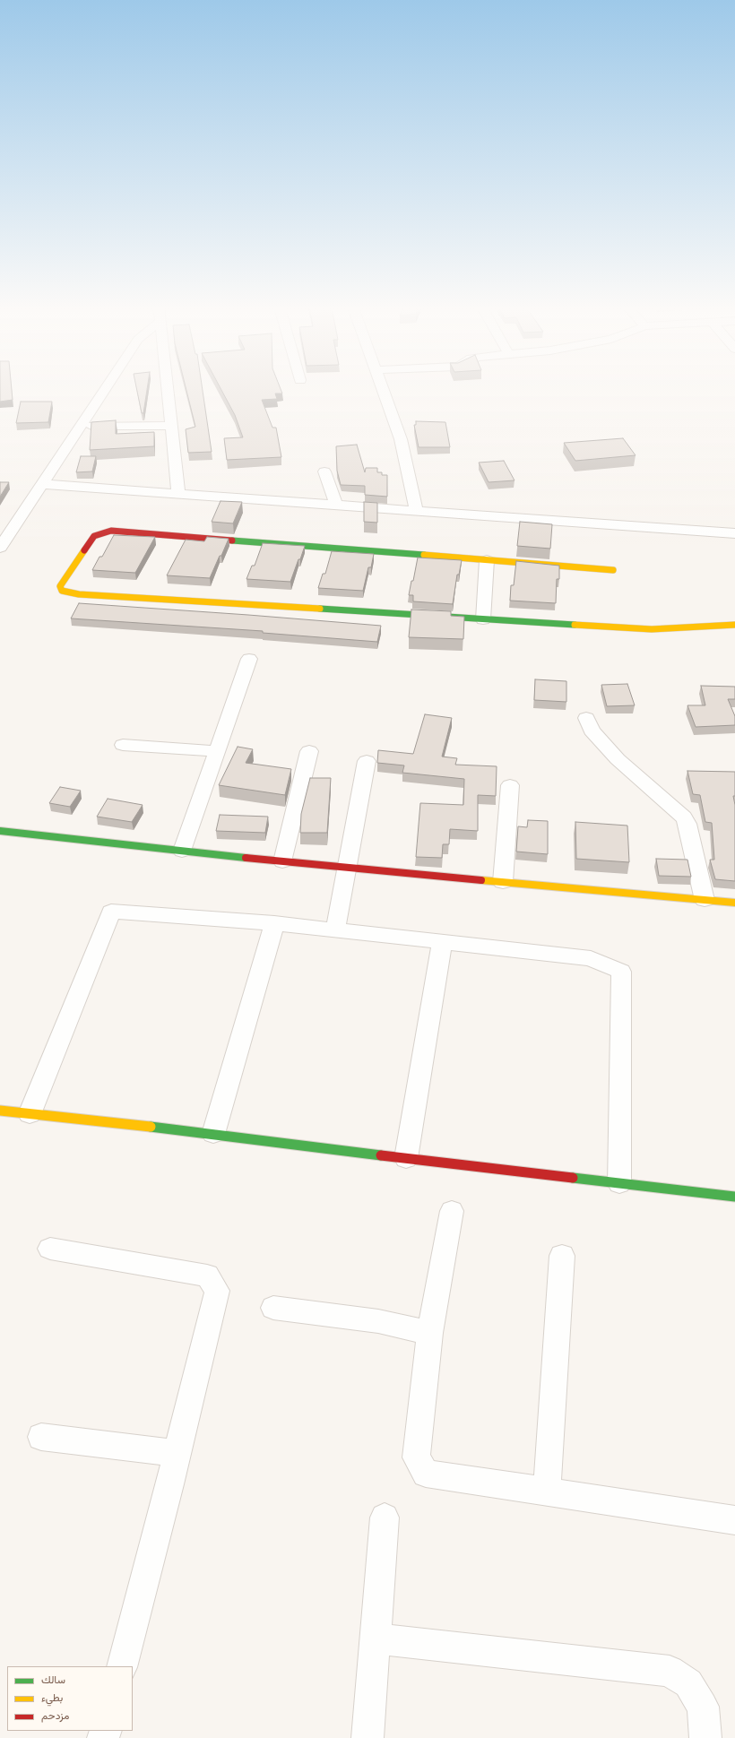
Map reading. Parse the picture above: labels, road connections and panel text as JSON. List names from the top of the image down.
{
  "legend": ["سالك", "بطيء", "مزدحم"]
}
